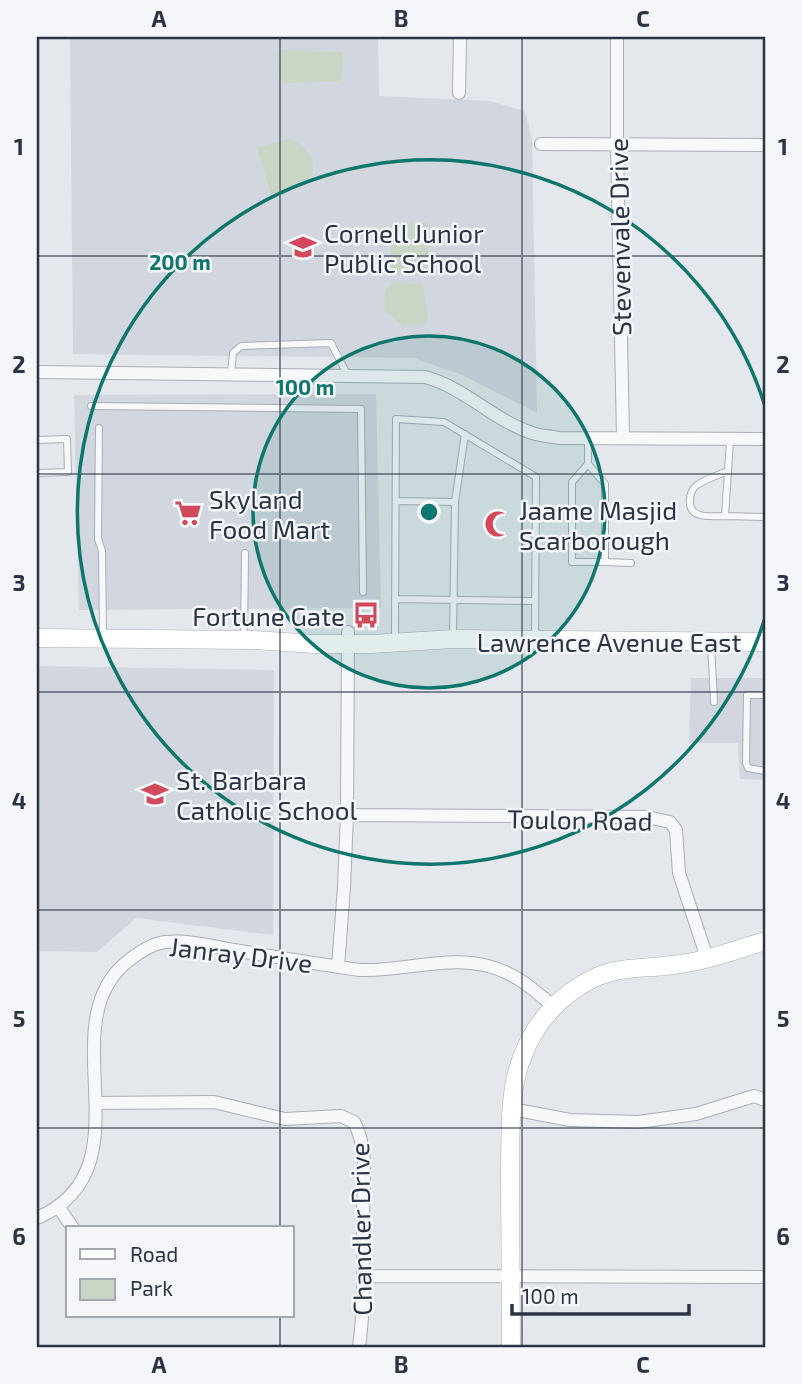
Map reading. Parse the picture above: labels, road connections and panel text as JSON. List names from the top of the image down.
{
  "streets": {
    "main road": ["Lawrence Avenue East"],
    "street": [
      "Stevenvale Drive",
      "Toulon Road",
      "Janray Drive",
      "Chandler Drive"
    ]
  },
  "crossings": [
    ["Janray Drive", "Chandler Drive"]
  ],
  "places": {
    "school or university": ["Cornell Junior Public School", "St. Barbara Catholic School"],
    "supermarket": ["Skyland Food Mart"],
    "mosque": ["Jaame Masjid Scarborough"],
    "bus stop": ["Fortune Gate"]
  },
  "legend": ["Road", "Park"],
  "scale_bar": "100 m",
  "grid": {
    "columns": ["A", "B", "C"],
    "rows": [
      "1",
      "2",
      "3",
      "4",
      "5",
      "6"
    ]
  },
  "rings": ["200 m", "100 m"]
}
